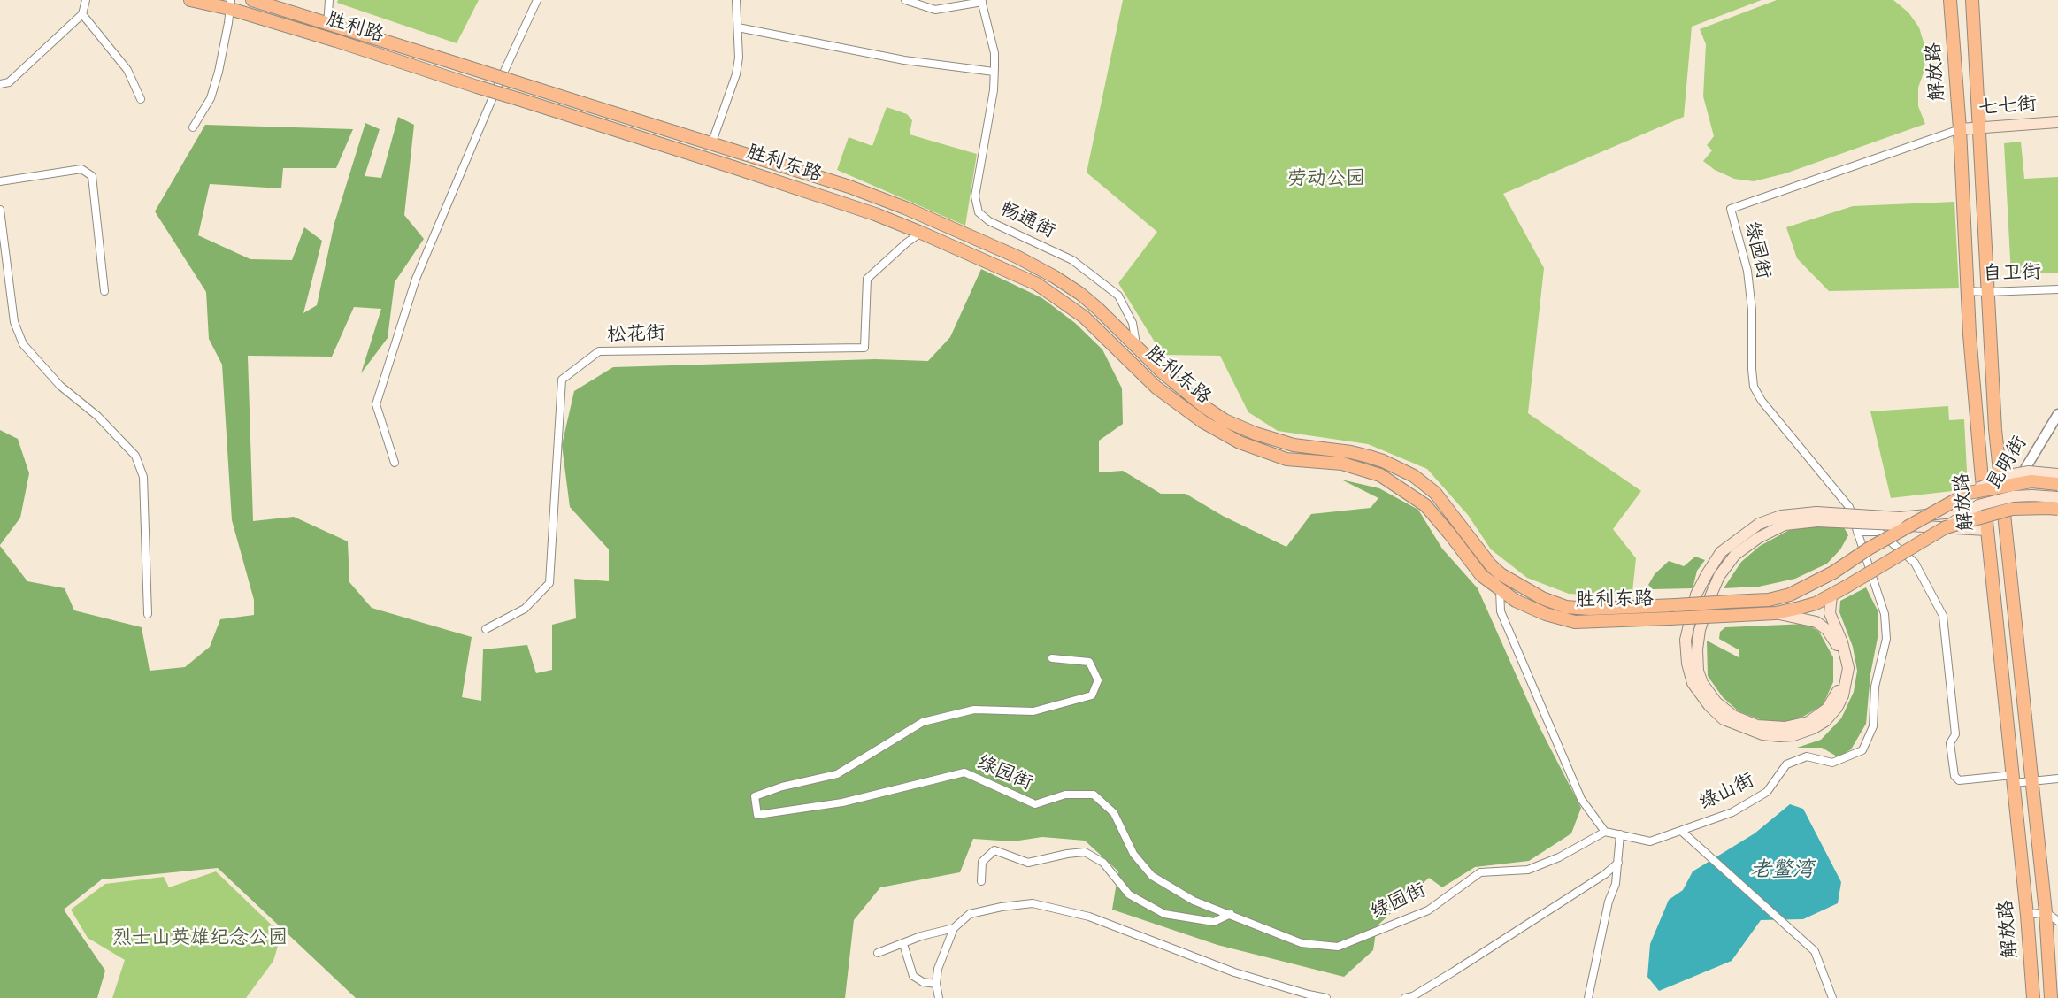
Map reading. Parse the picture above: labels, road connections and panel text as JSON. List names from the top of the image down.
{
  "streets": {
    "main road": [
      "胜利路",
      "解放路",
      "七七街",
      "胜利东路"
    ],
    "street": [
      "畅通街",
      "绿园街",
      "自卫街",
      "松花街",
      "昆明街",
      "绿山街"
    ]
  },
  "crossings": [
    ["胜利路", "胜利东路"],
    ["胜利路", "畅通街"],
    ["解放路", "七七街"],
    ["解放路", "绿园街"],
    ["解放路", "自卫街"],
    ["解放路", "昆明街"],
    ["七七街", "绿园街"],
    ["胜利东路", "畅通街"],
    ["胜利东路", "松花街"],
    ["绿园街", "绿山街"]
  ],
  "water": ["老鳖湾"],
  "parks": ["劳动公园", "烈士山英雄纪念公园"]
}
